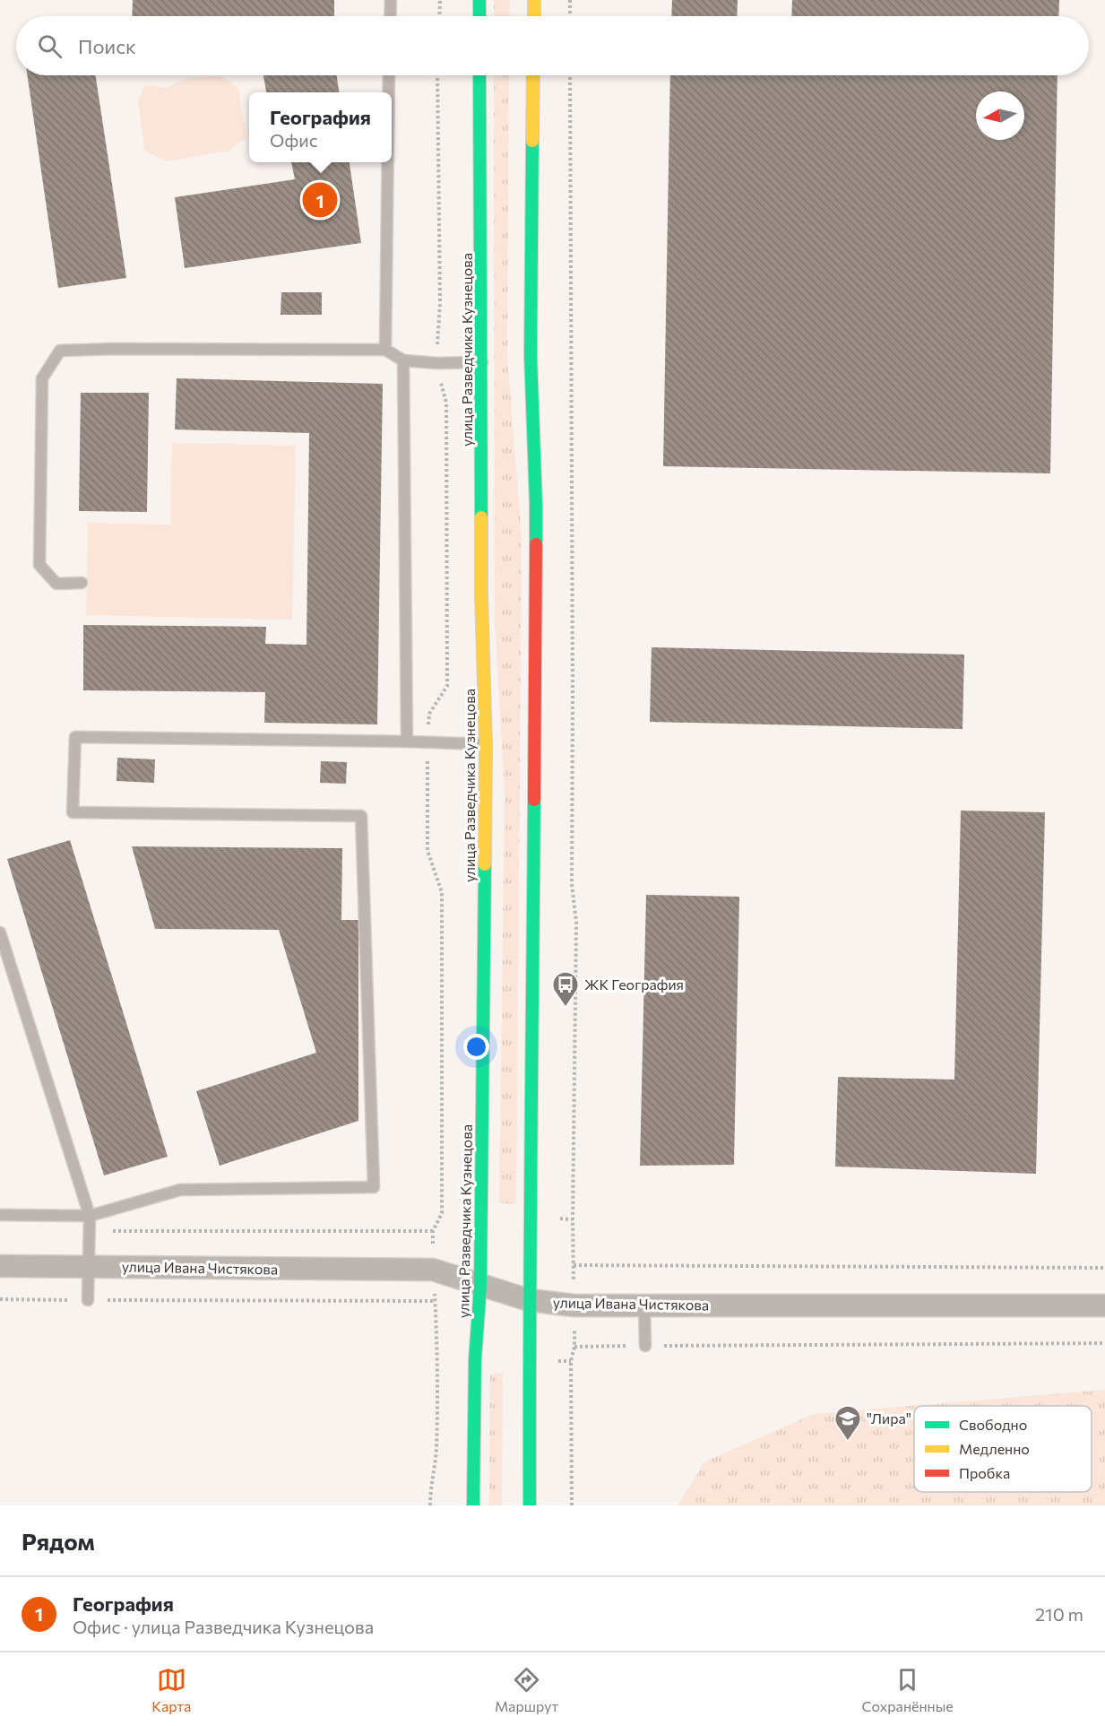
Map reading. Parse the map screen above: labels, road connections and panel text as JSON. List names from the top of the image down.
{
  "streets": {
    "main road": ["улица Разведчика Кузнецова"],
    "street": ["улица Ивана Чистякова"]
  },
  "crossings": [
    ["улица Разведчика Кузнецова", "улица Ивана Чистякова"]
  ],
  "places": {
    "bus stop": ["ЖК География"],
    "school or university": ["\"Лира\""]
  },
  "legend": ["Свободно", "Медленно", "Пробка"],
  "north": "left",
  "page": {
    "search": "Поиск",
    "popup": ["География", "Офис"],
    "pins": "1",
    "heading": "Рядом",
    "list": [
      {
        "mark": "1",
        "name": "География",
        "note": "Офис · улица Разведчика Кузнецова",
        "value": "210 m"
      }
    ],
    "nav": ["Карта", "Маршрут", "Сохранённые"]
  }
}
